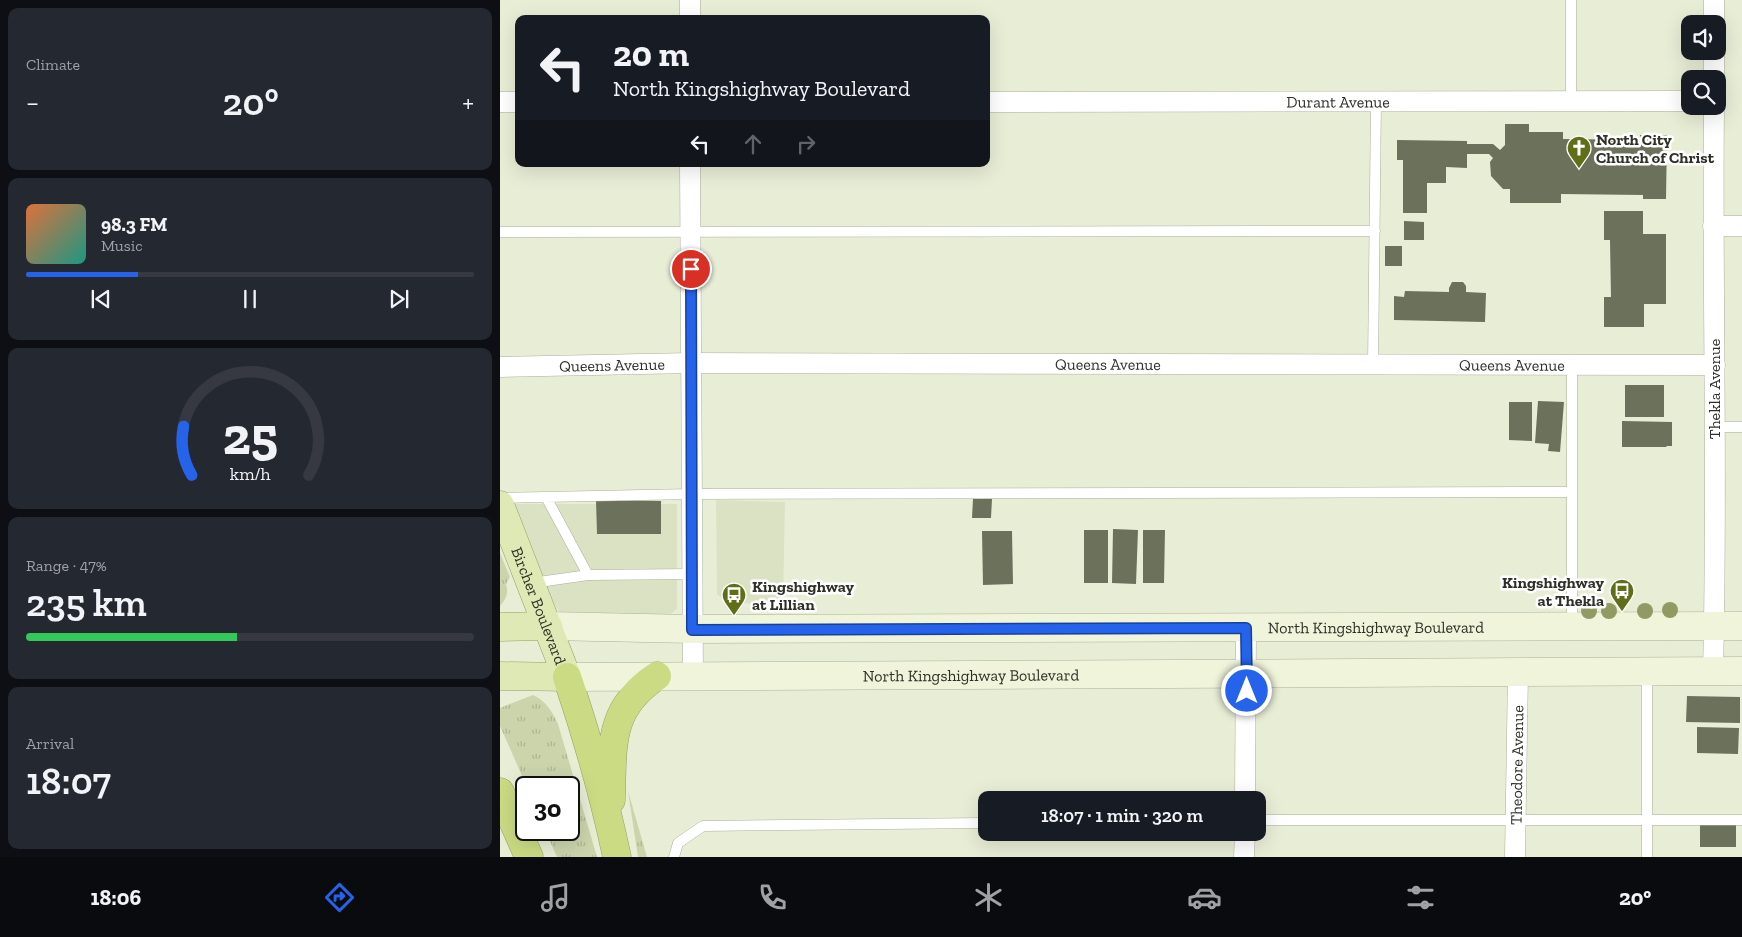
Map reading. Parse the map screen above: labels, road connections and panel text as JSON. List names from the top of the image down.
{
  "streets": {
    "main road": ["Bircher Boulevard", "North Kingshighway Boulevard"],
    "street": [
      "Durant Avenue",
      "Queens Avenue",
      "Thekla Avenue",
      "Theodore Avenue"
    ]
  },
  "crossings": [
    ["Queens Avenue", "Thekla Avenue"],
    ["Thekla Avenue", "North Kingshighway Boulevard"],
    ["Bircher Boulevard", "North Kingshighway Boulevard"],
    ["North Kingshighway Boulevard", "Theodore Avenue"]
  ],
  "places": {
    "church": ["North City Church of Christ"],
    "bus stop": ["Kingshighway at Thekla", "Kingshighway at Lillian"]
  },
  "page": {
    "tile": [
      "Climate",
      ["Range · 47%", "235 km"],
      ["Arrival", "18:07"]
    ],
    "turn": ["20 m", "North Kingshighway Boulevard"],
    "heat": ["−", "20°", "+"],
    "song": ["98.3 FM", "Music"],
    "limit": "30",
    "trip": "18:07 · 1 min · 320 m",
    "tabs": ["18:06", "20°"],
    "gauge": ["25", "km/h"]
  }
}
